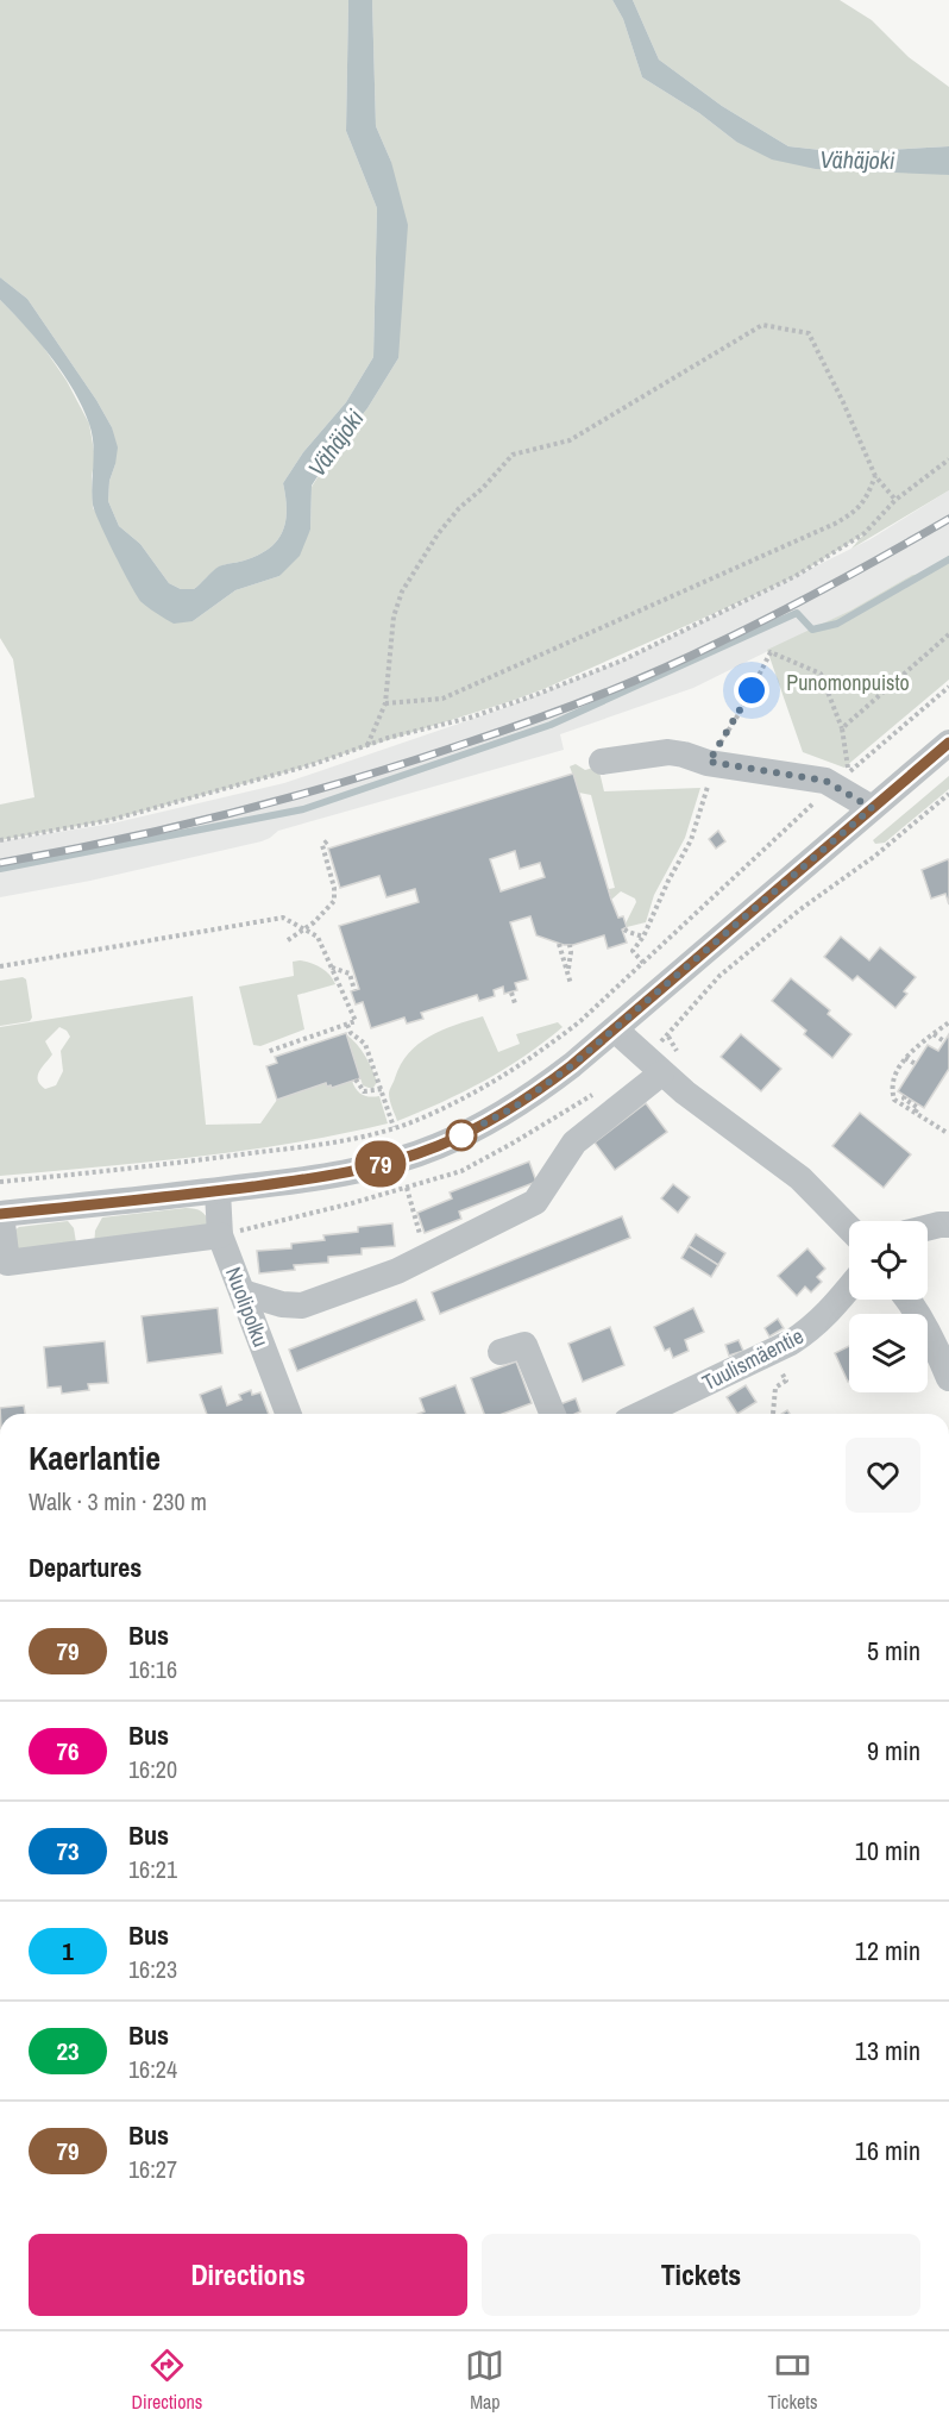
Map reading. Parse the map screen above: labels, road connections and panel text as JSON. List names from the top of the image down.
{
  "streets": {
    "street": ["Nuolipolku", "Tuulismäentie"]
  },
  "water": ["Vähäjoki"],
  "parks": ["Punomonpuisto"],
  "lines": ["bus line 79"],
  "page": {
    "on_map": "79",
    "heading": [
      ["Kaerlantie", "Walk · 3 min · 230 m"],
      "Departures"
    ],
    "list": [
      {
        "mark": "79",
        "name": "Bus",
        "note": "16:16",
        "value": "5 min"
      },
      {
        "mark": "76",
        "name": "Bus",
        "note": "16:20",
        "value": "9 min"
      },
      {
        "mark": "73",
        "name": "Bus",
        "note": "16:21",
        "value": "10 min"
      },
      {
        "mark": "1",
        "name": "Bus",
        "note": "16:23",
        "value": "12 min"
      },
      {
        "mark": "23",
        "name": "Bus",
        "note": "16:24",
        "value": "13 min"
      },
      {
        "mark": "79",
        "name": "Bus",
        "note": "16:27",
        "value": "16 min"
      }
    ],
    "buttons": ["Directions", "Tickets"],
    "tabs": ["Directions", "Map", "Tickets"]
  }
}
